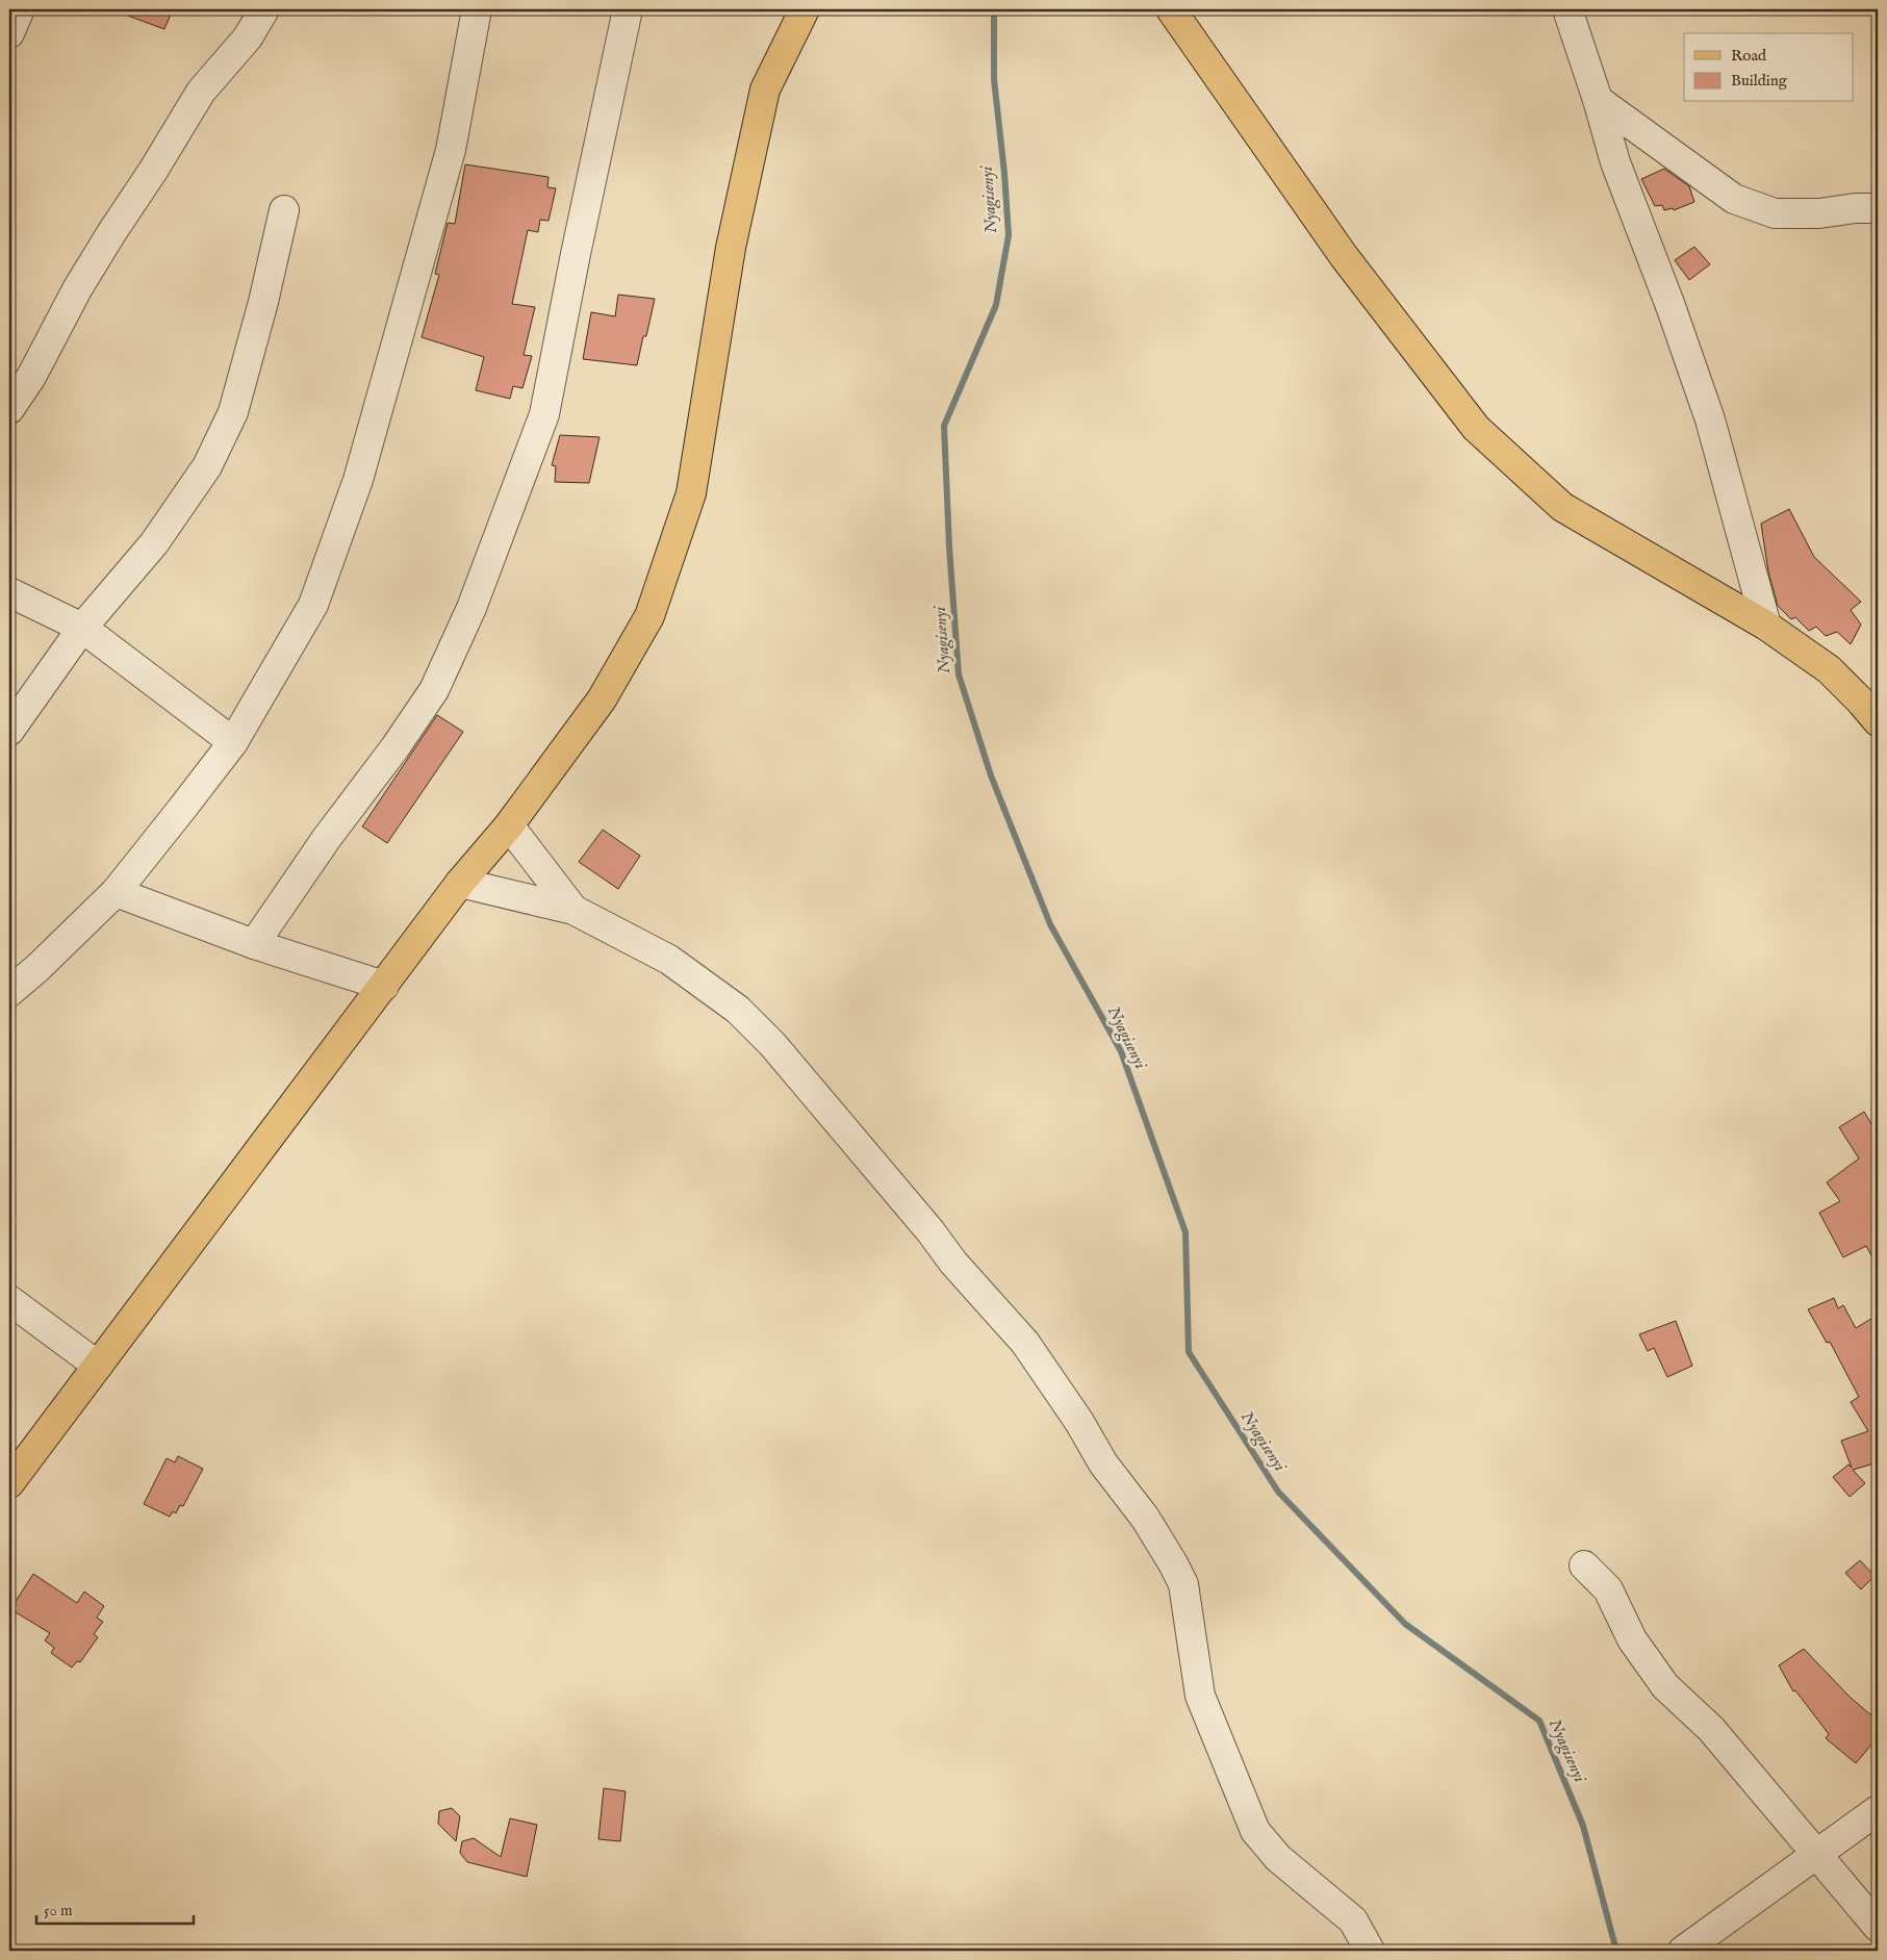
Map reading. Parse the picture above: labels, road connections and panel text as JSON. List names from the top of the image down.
{
  "water": ["Nyagisenyi"],
  "legend": ["Road", "Building"],
  "scale_bar": "50 m"
}
